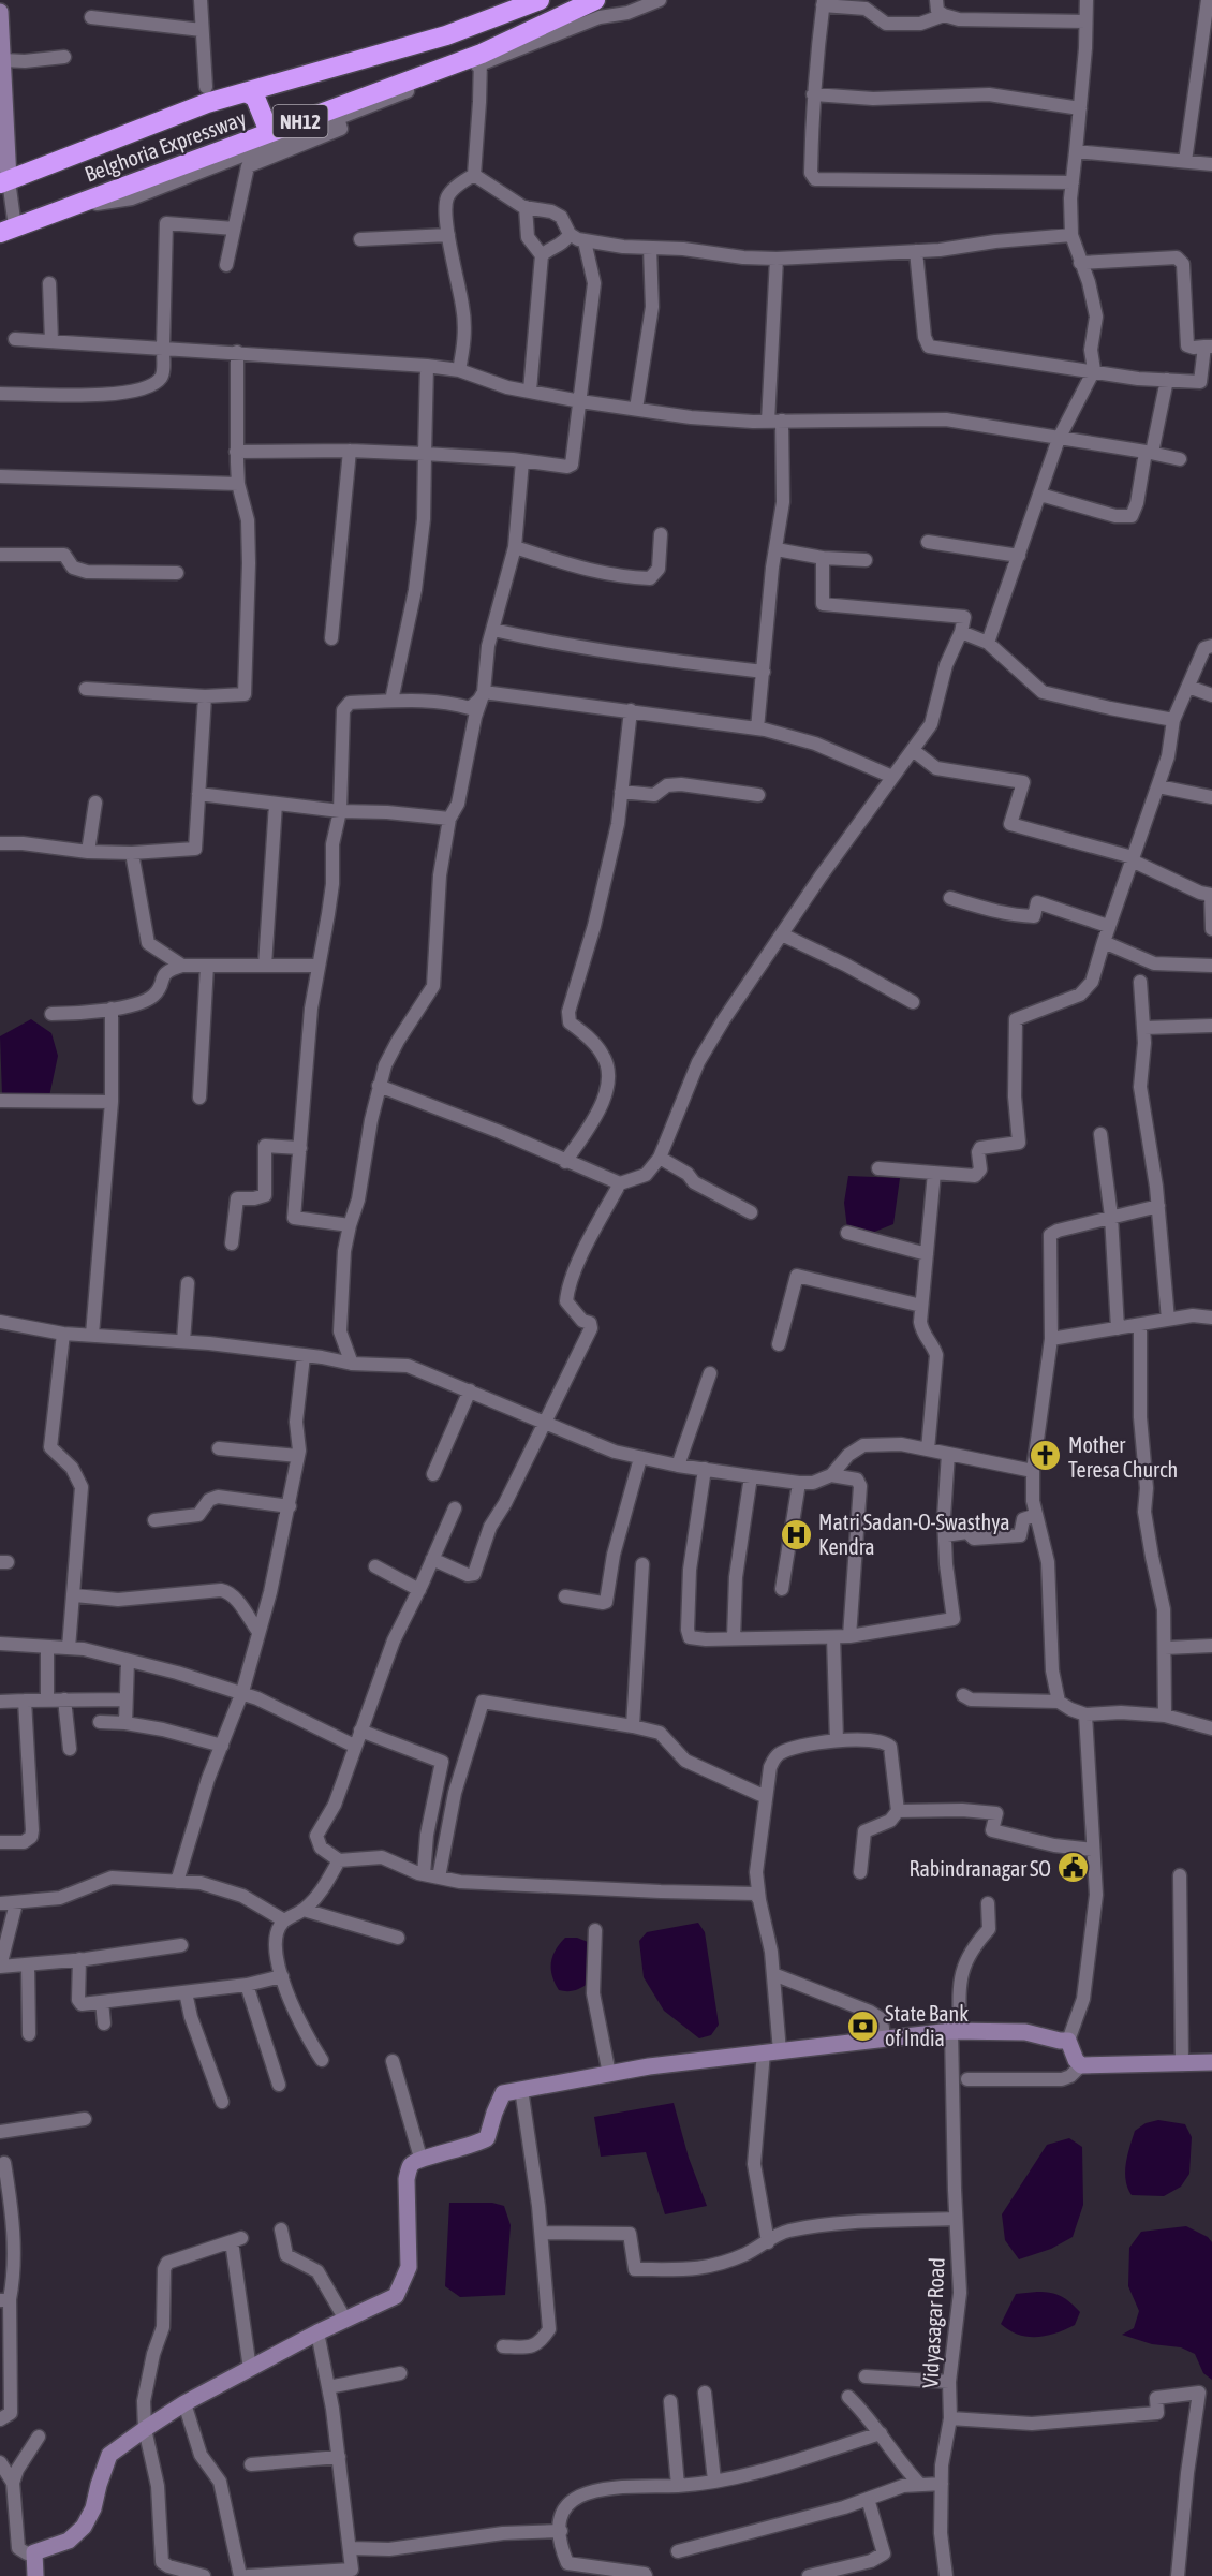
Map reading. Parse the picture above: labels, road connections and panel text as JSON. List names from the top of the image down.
{
  "streets": {
    "highway": ["NH12", "Belghoria Expressway"],
    "street": ["Vidyasagar Road"]
  },
  "places": {
    "church": ["Mother Teresa Church"],
    "hospital": ["Matri Sadan-O-Swasthya Kendra"],
    "public building": ["Rabindranagar SO"],
    "bank": ["State Bank of India"]
  }
}
